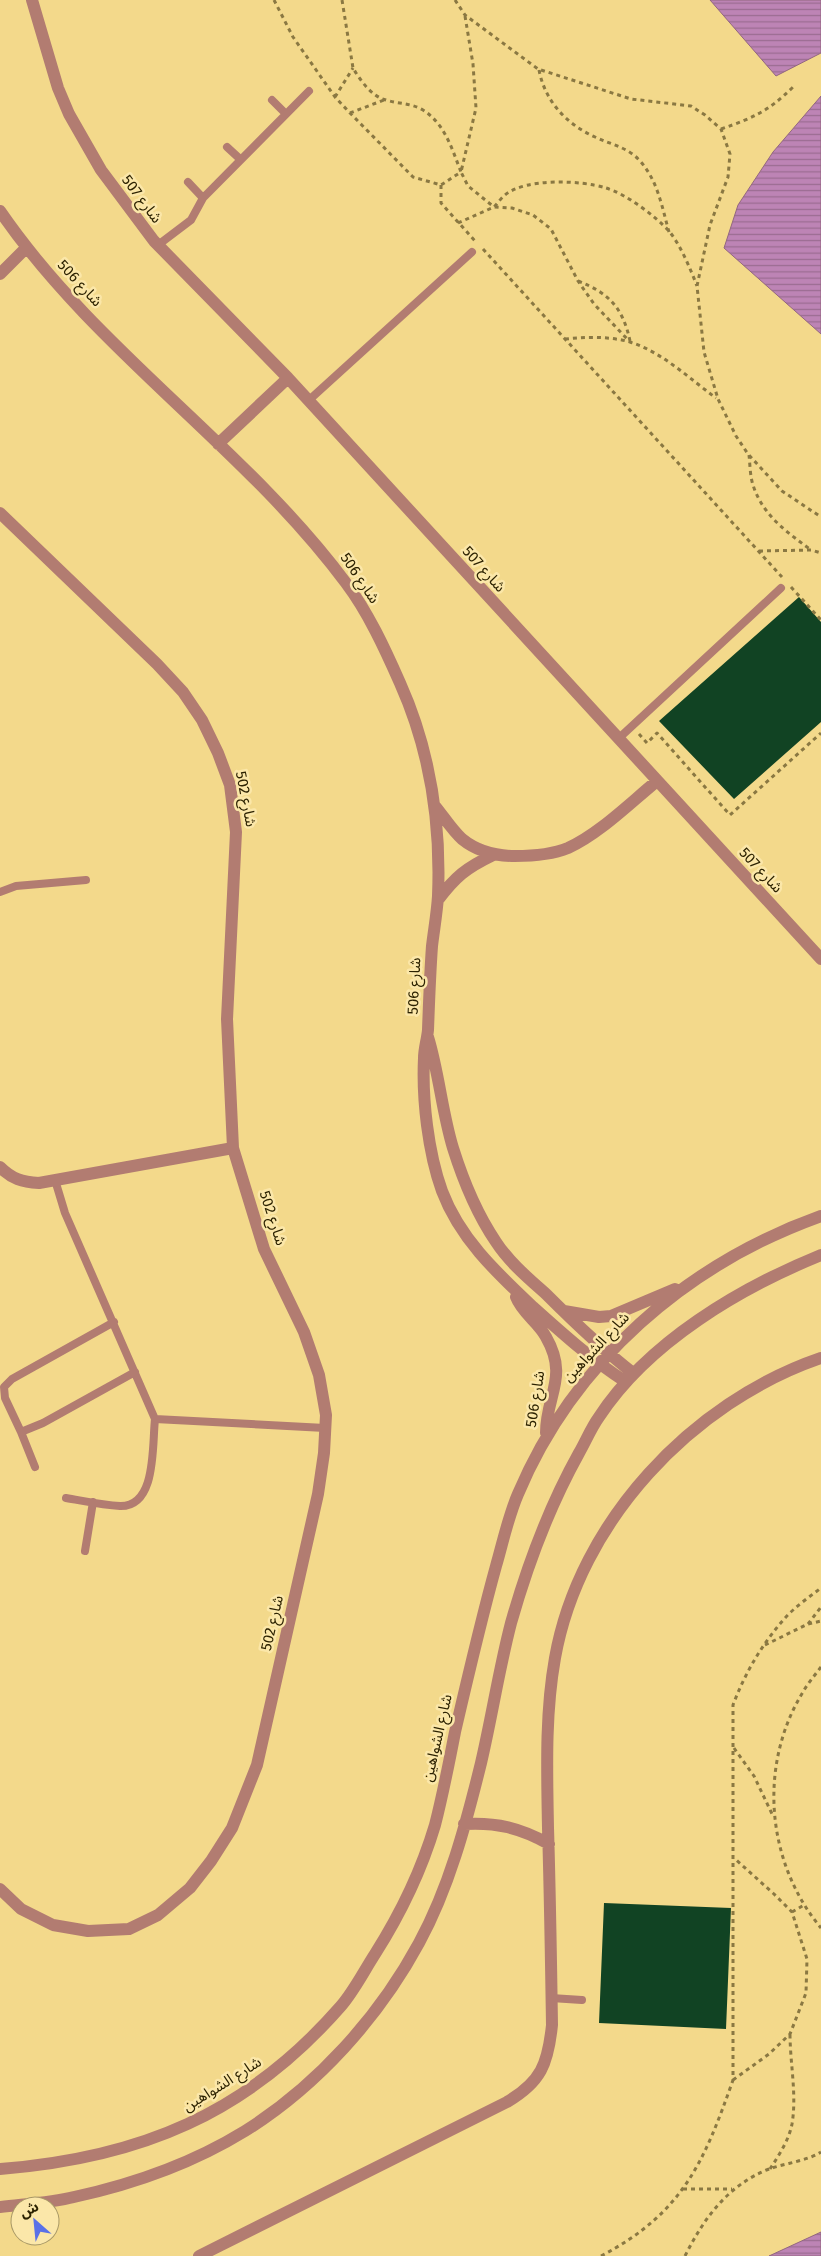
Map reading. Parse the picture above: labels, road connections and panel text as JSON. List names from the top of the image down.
{
  "streets": {
    "street": [
      "شارع 507",
      "شارع 506",
      "شارع 502",
      "شارع الشواهين"
    ]
  },
  "crossings": [
    ["شارع 506", "شارع الشواهين"]
  ],
  "north": "top left"
}
